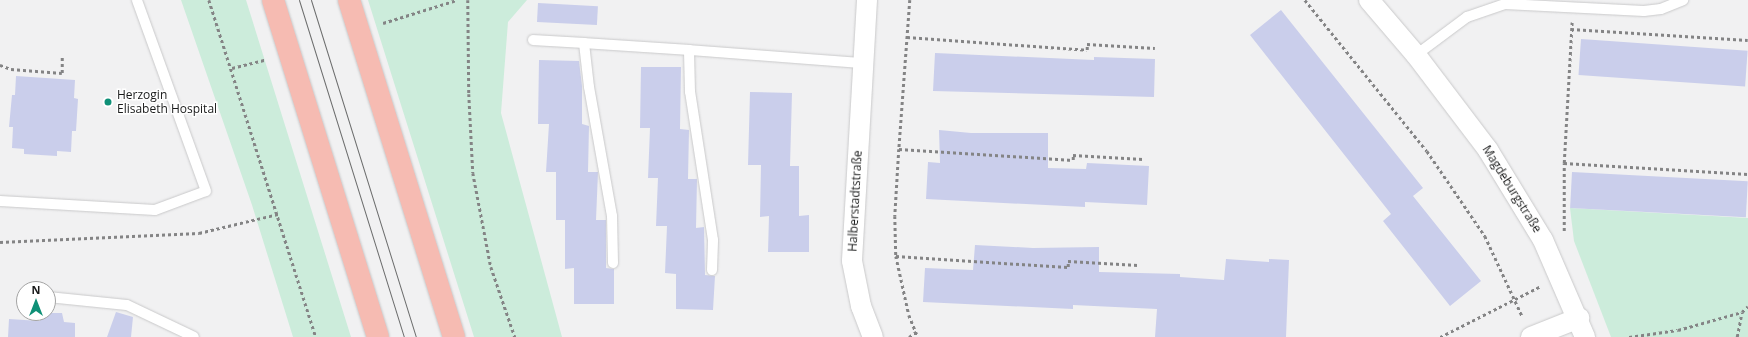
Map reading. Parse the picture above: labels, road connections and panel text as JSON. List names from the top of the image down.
{
  "streets": {
    "street": ["Magdeburgstraße", "Halberstadtstraße"]
  },
  "places": ["Herzogin Elisabeth Hospital"],
  "north": "top"
}
